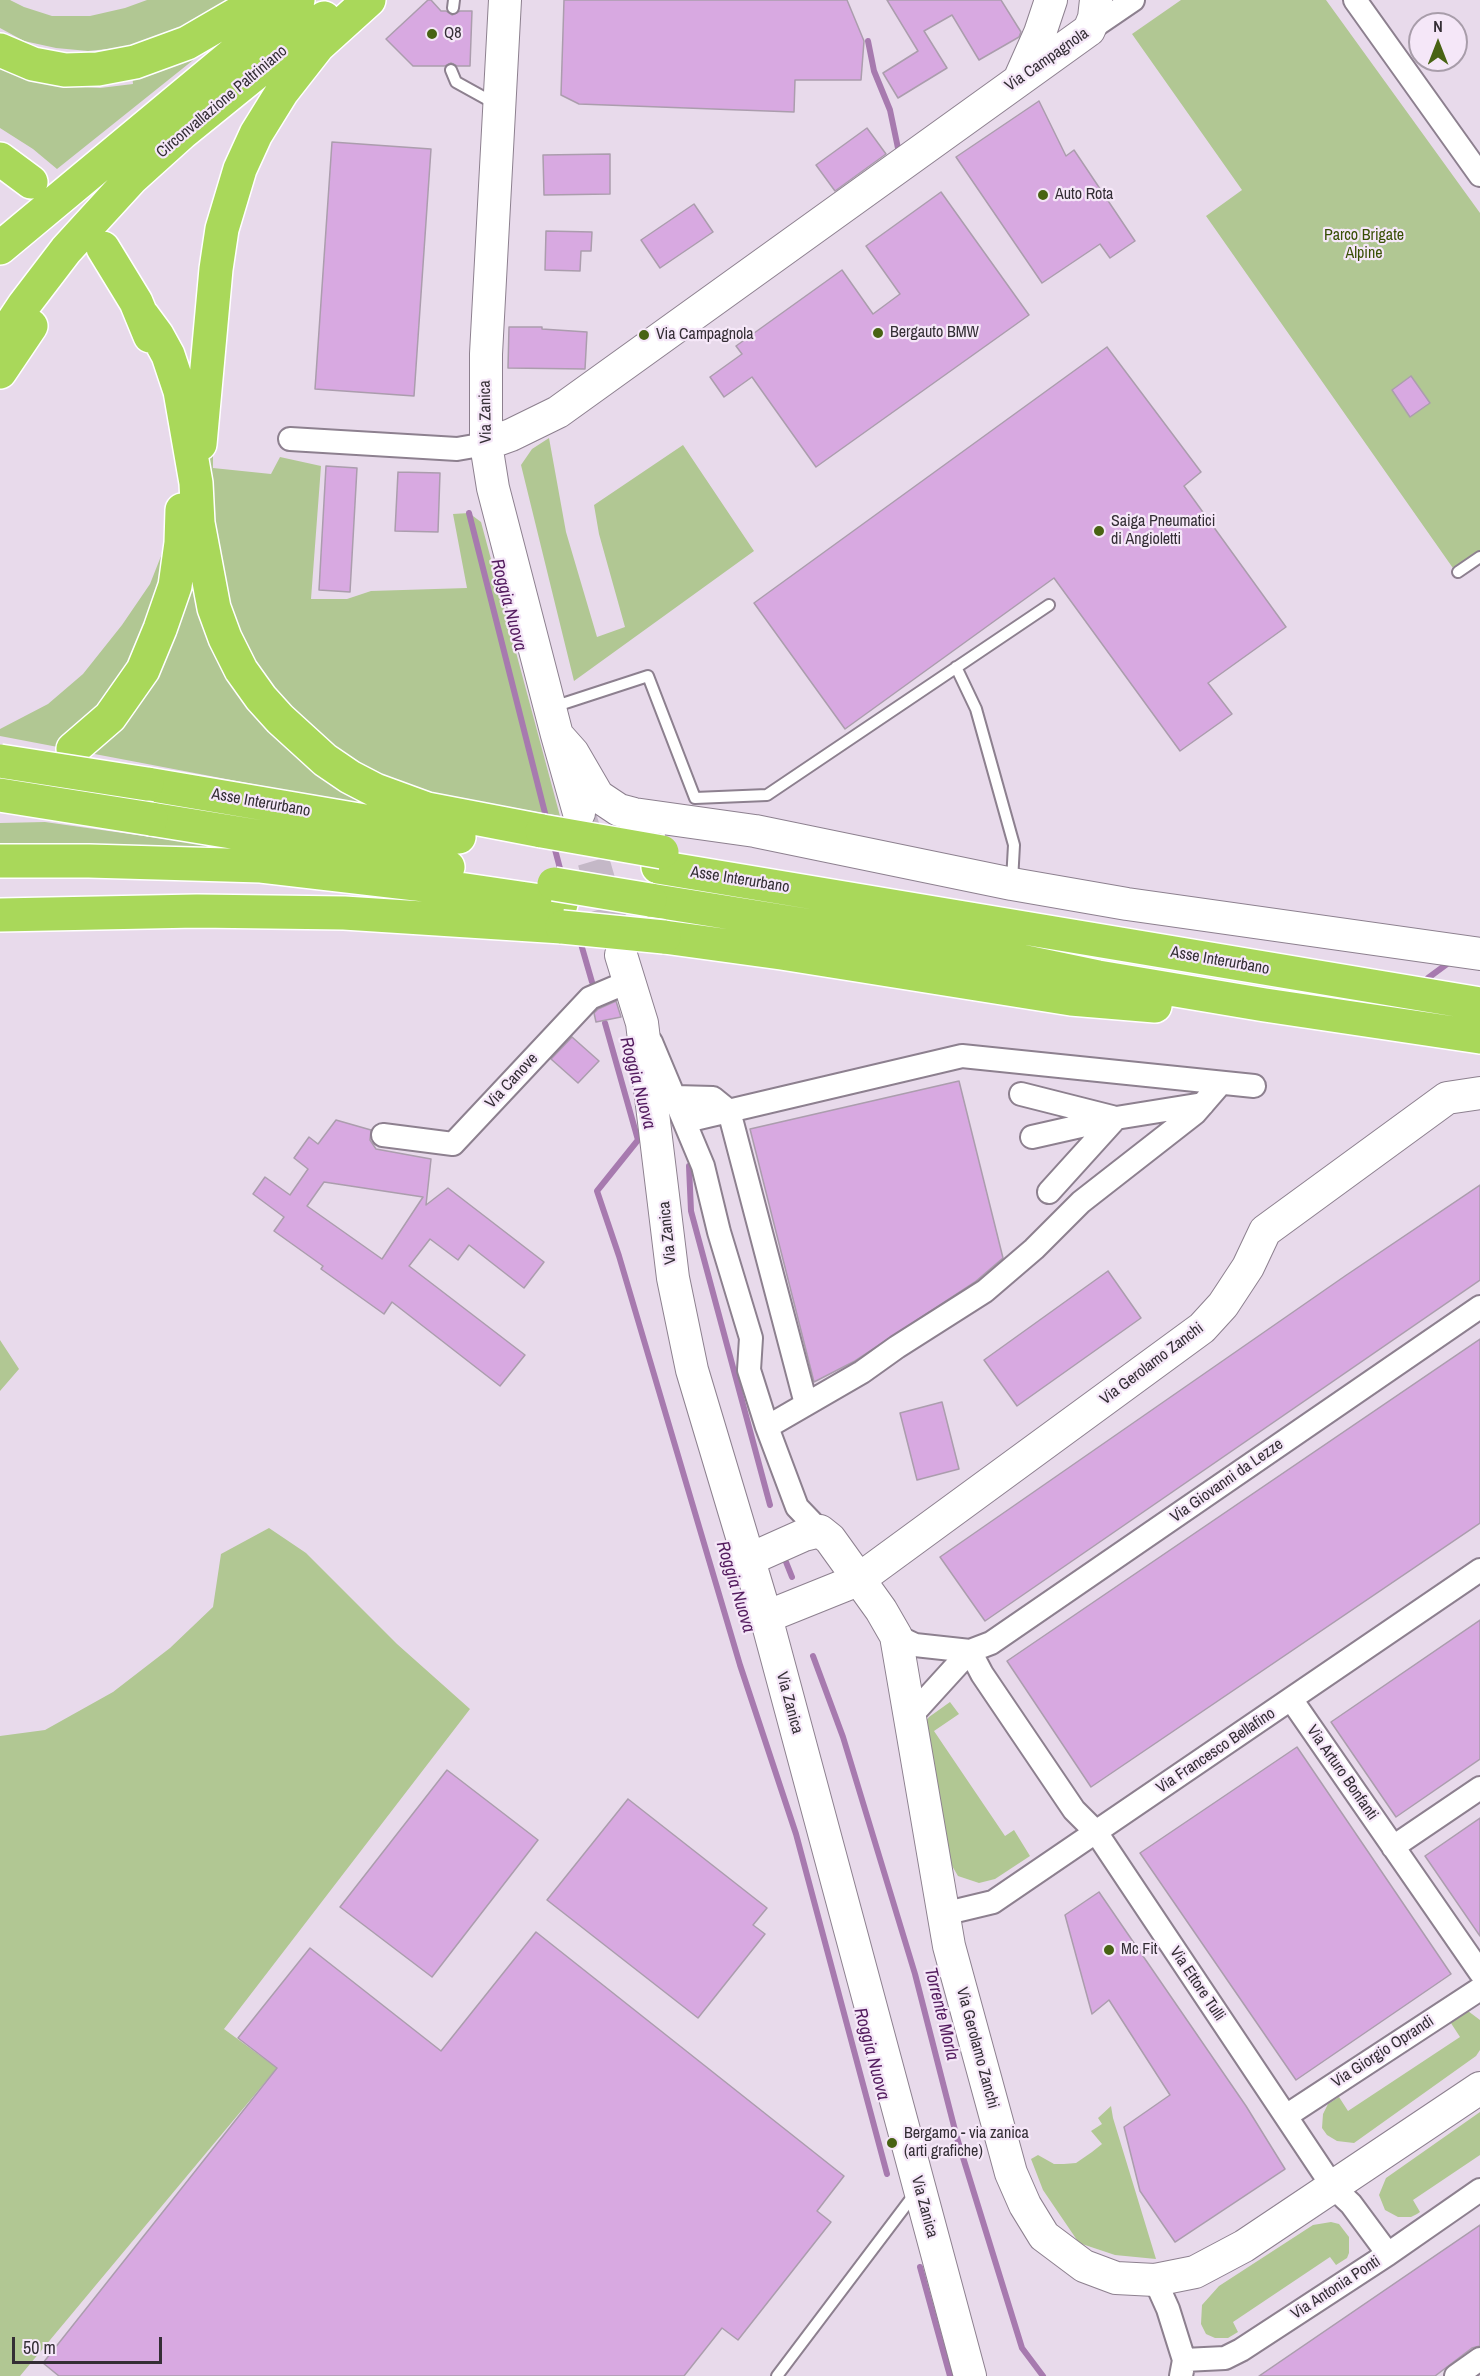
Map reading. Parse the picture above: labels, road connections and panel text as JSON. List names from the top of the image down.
{
  "streets": {
    "highway": ["Circonvallazione Paltriniano", "Asse Interurbano"],
    "main road": ["Via Campagnola", "Via Zanica", "Via Gerolamo Zanchi"],
    "street": [
      "Via Canove",
      "Via Giovanni da Lezze",
      "Via Francesco Bellafino",
      "Via Arturo Bonfanti",
      "Via Ettore Tulli",
      "Via Giorgio Oprandi",
      "Via Antonia Ponti"
    ]
  },
  "crossings": [
    ["Via Campagnola", "Via Zanica"],
    ["Via Zanica", "Via Canove"],
    ["Via Zanica", "Via Gerolamo Zanchi"],
    ["Via Gerolamo Zanchi", "Via Giovanni da Lezze"],
    ["Via Gerolamo Zanchi", "Via Francesco Bellafino"],
    ["Via Gerolamo Zanchi", "Via Ettore Tulli"],
    ["Via Giovanni da Lezze", "Via Ettore Tulli"],
    ["Via Francesco Bellafino", "Via Arturo Bonfanti"],
    ["Via Francesco Bellafino", "Via Ettore Tulli"],
    ["Via Ettore Tulli", "Via Giorgio Oprandi"],
    ["Via Ettore Tulli", "Via Antonia Ponti"]
  ],
  "water": ["Roggia Nuova", "Torrente Morla"],
  "parks": ["Parco Brigate Alpine"],
  "places": [
    "Q8",
    "Auto Rota",
    "Bergauto BMW",
    "Via Campagnola",
    "Saiga Pneumatici di Angioletti",
    "Mc Fit",
    "Bergamo - via zanica (arti grafiche)"
  ],
  "scale_bar": "50 m",
  "north": "top"
}
